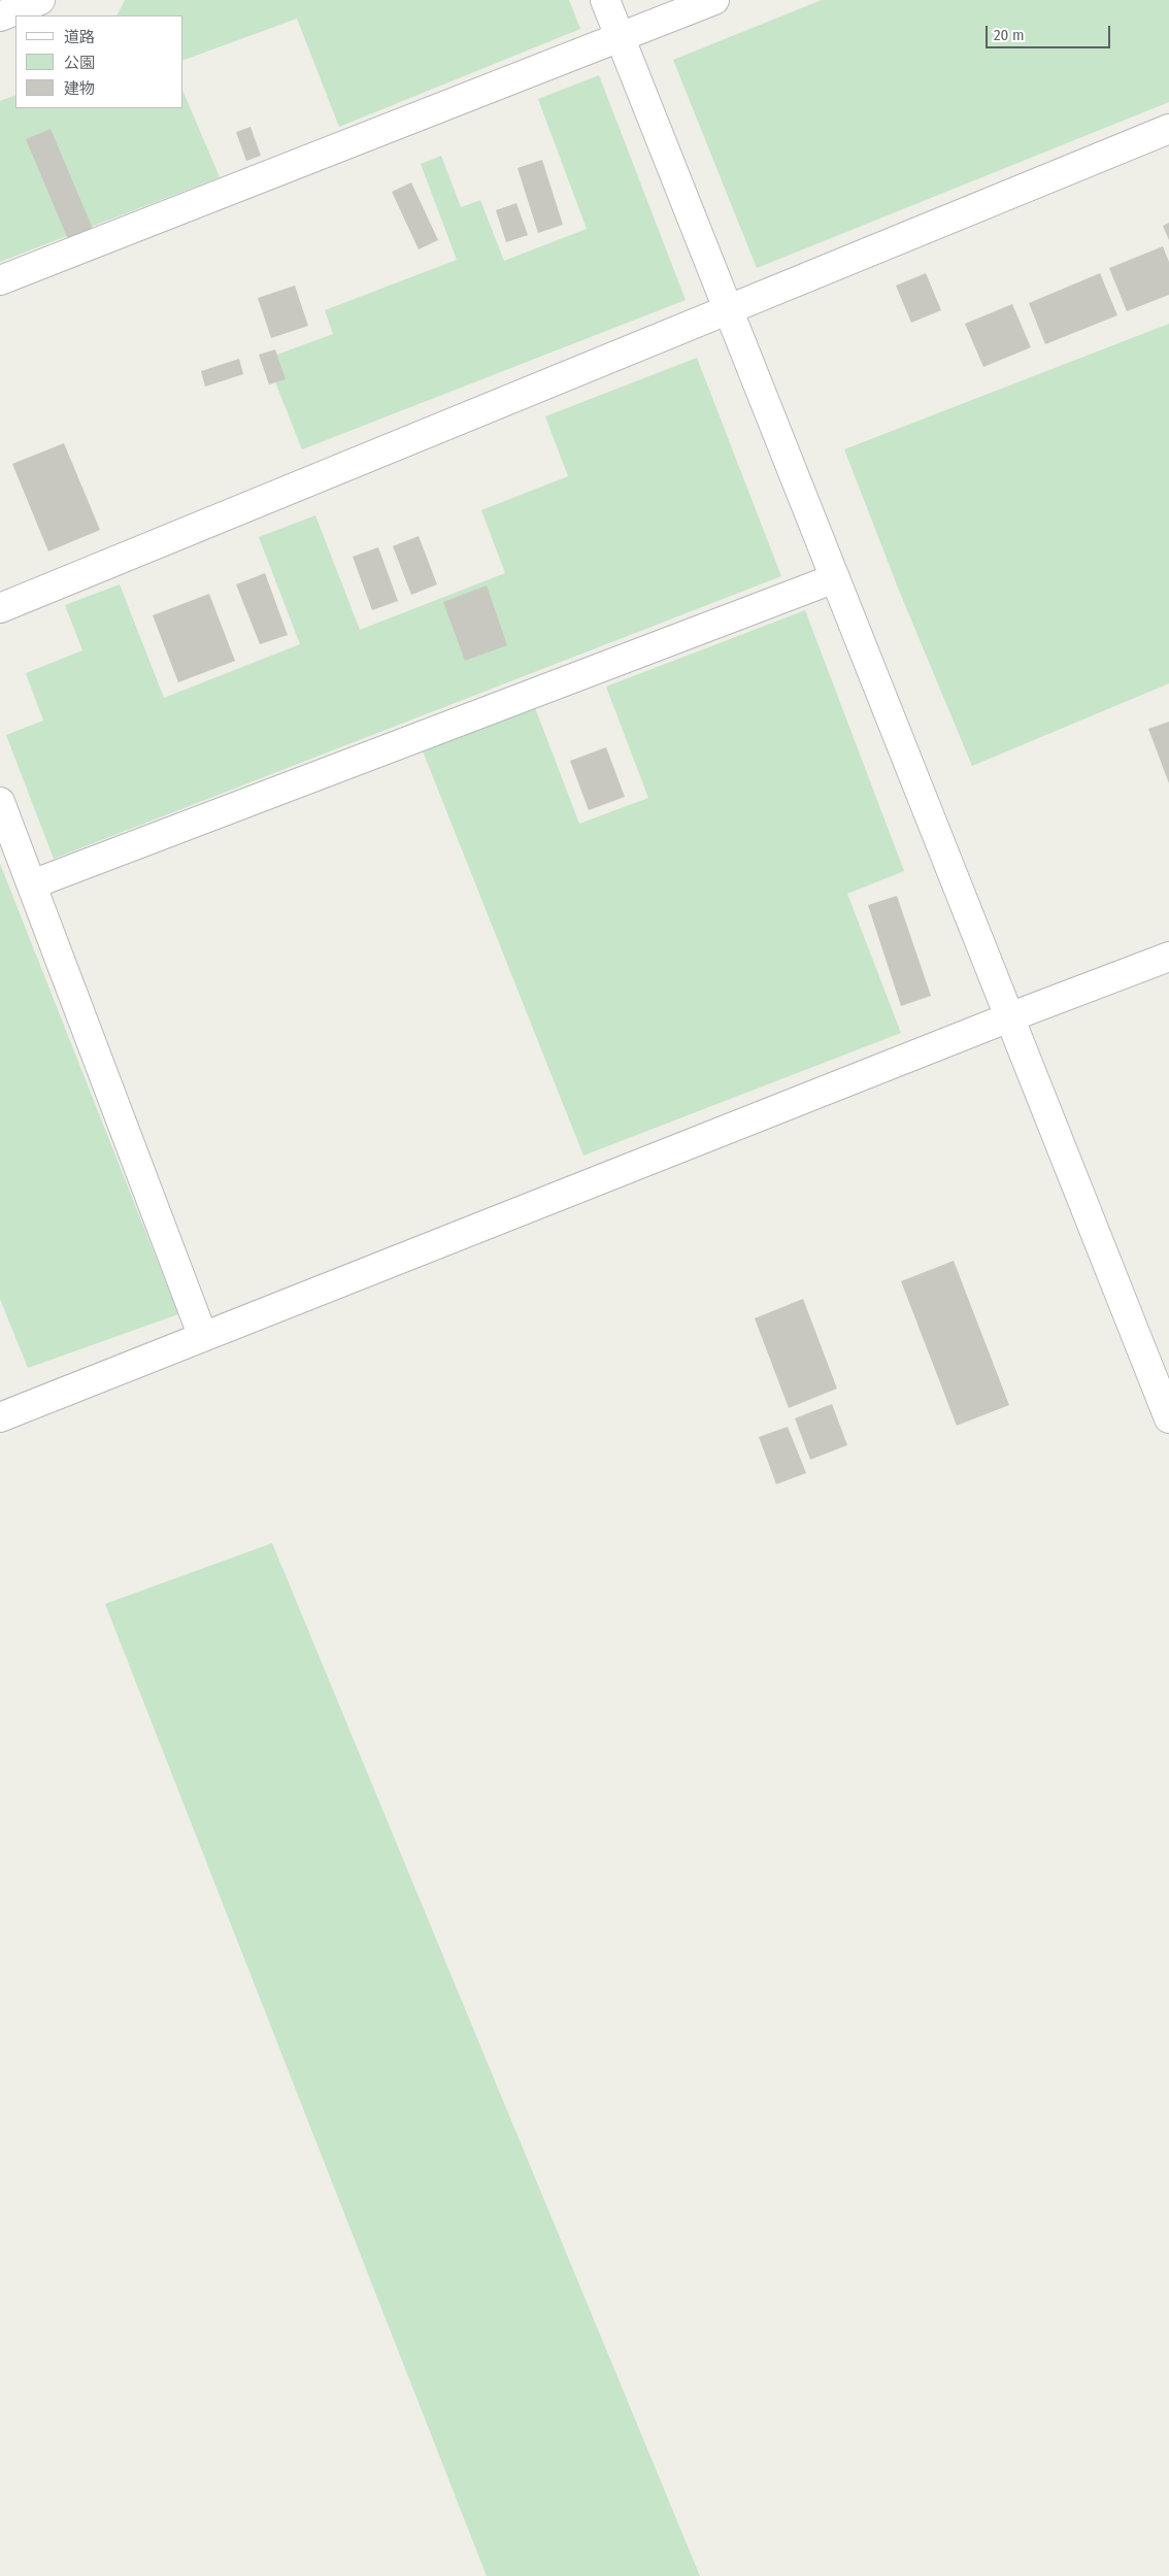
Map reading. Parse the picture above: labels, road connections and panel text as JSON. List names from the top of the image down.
{
  "legend": ["道路", "公園", "建物"],
  "scale_bar": "20 m"
}
